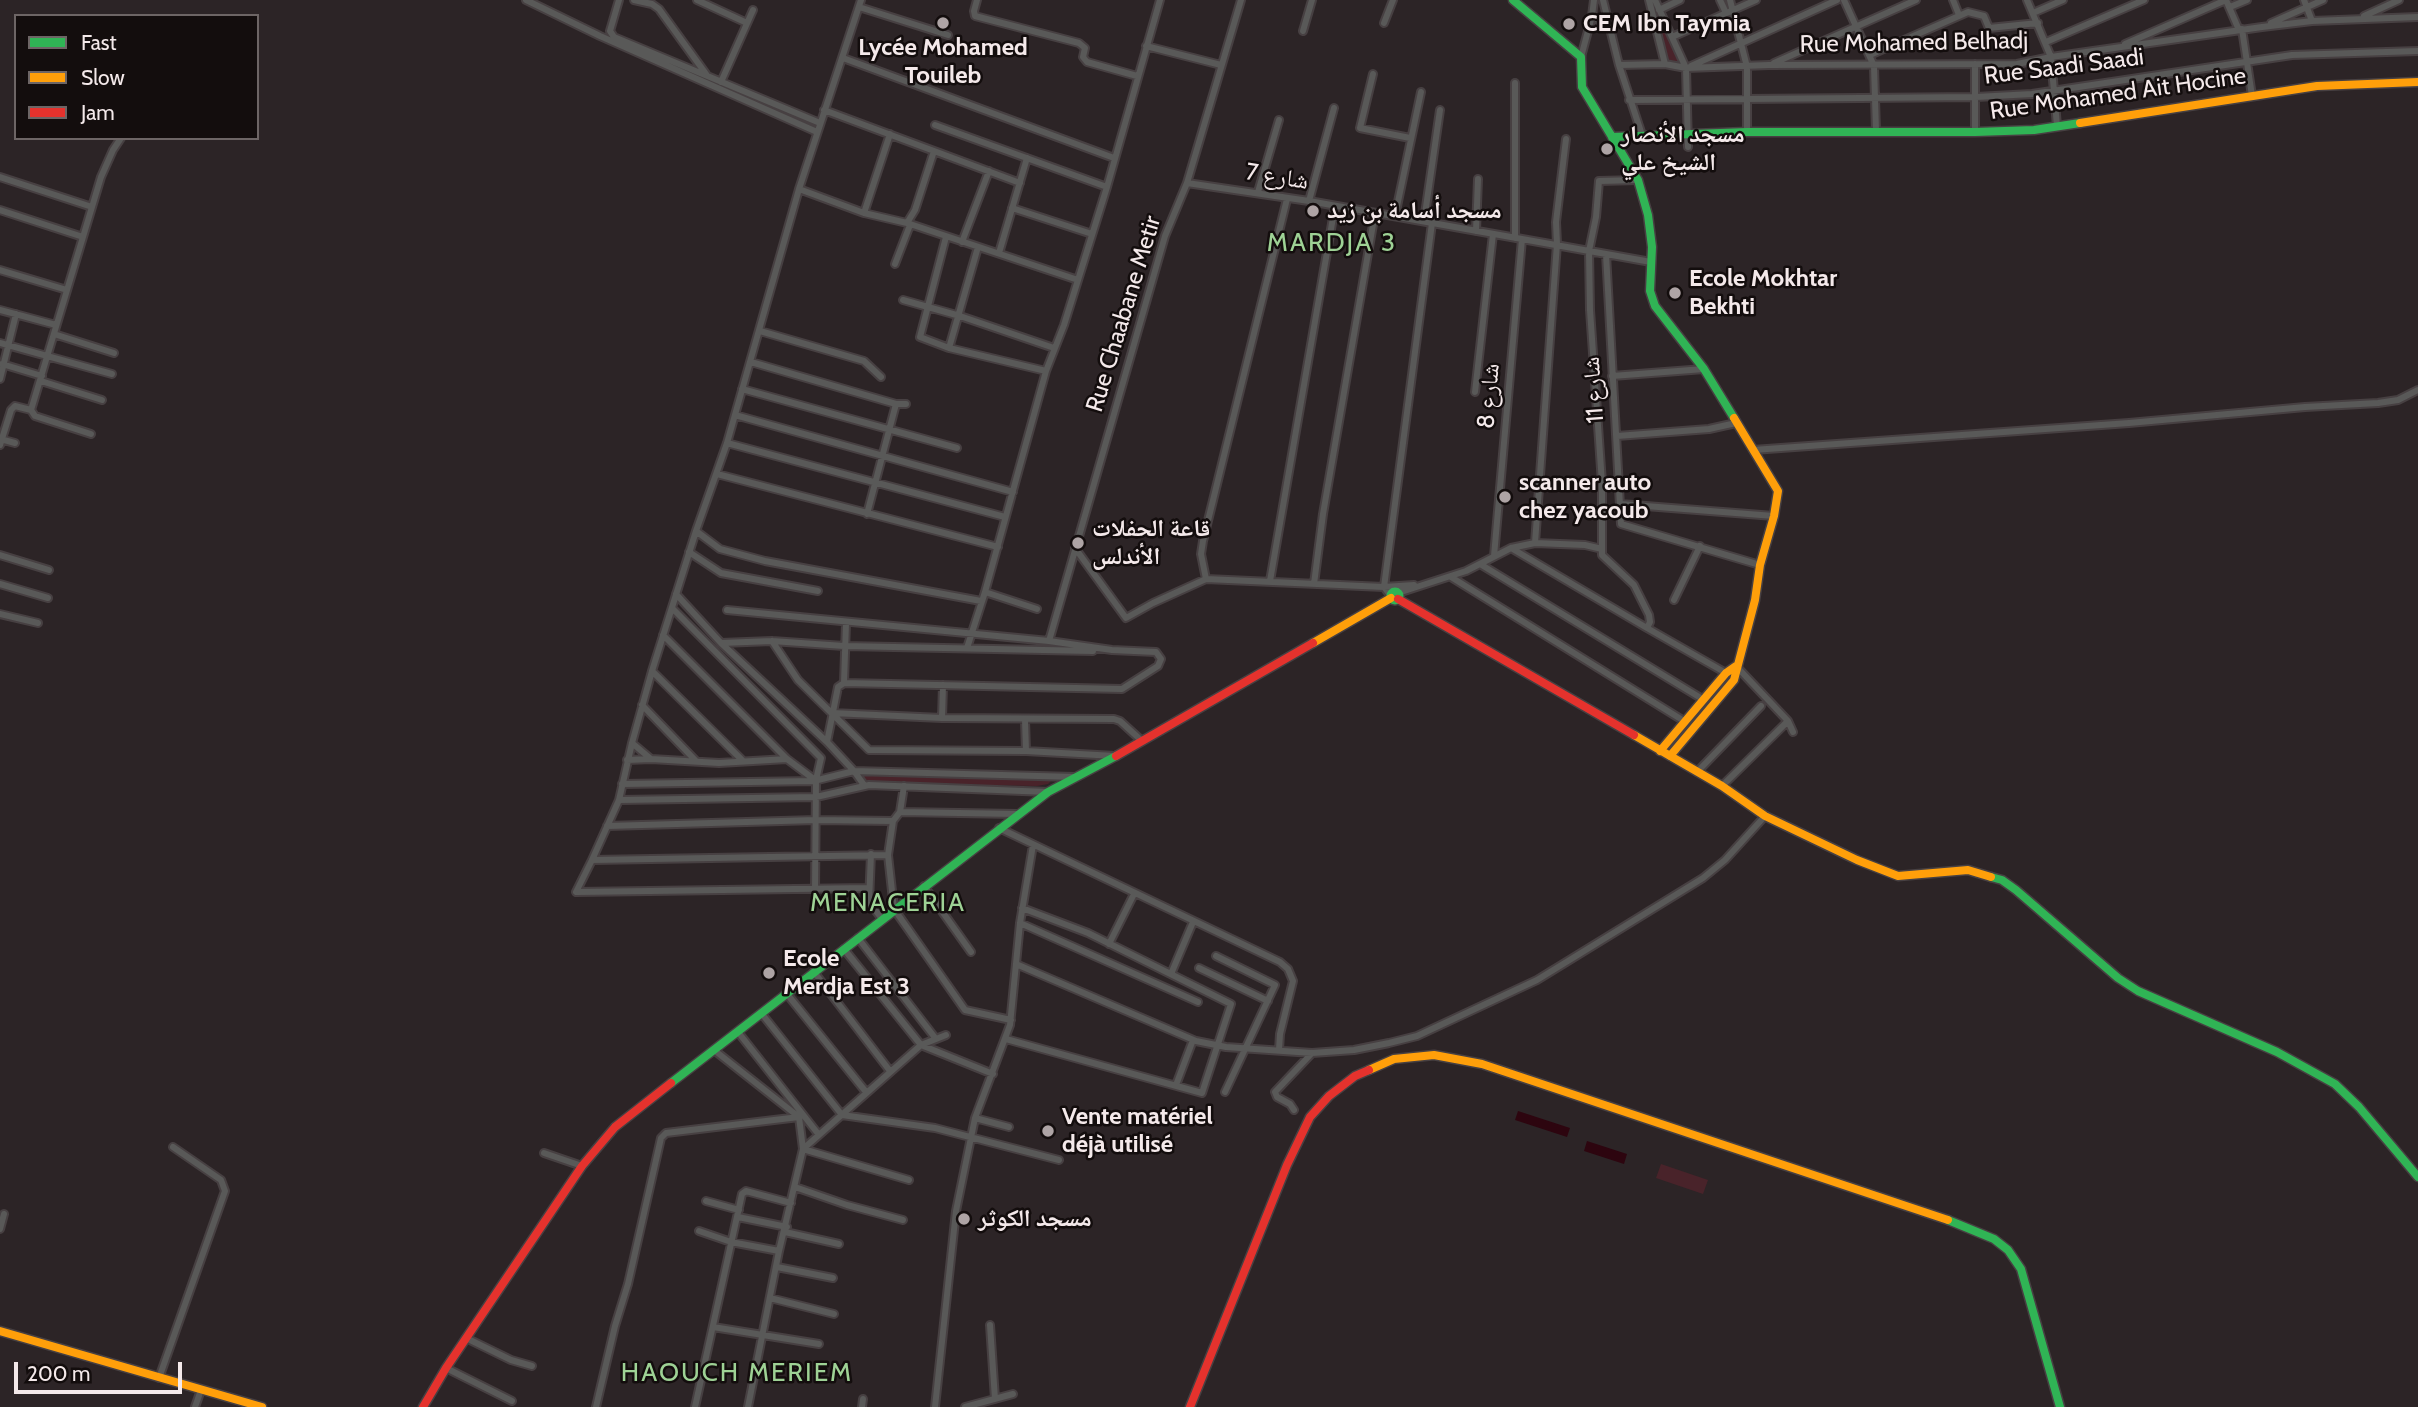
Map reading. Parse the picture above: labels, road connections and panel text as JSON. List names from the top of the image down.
{
  "streets": {
    "street": [
      "Rue Mohamed Belhadj",
      "Rue Saadi Saadi",
      "Rue Mohamed Ait Hocine",
      "شارع 7",
      "Rue Chaabane Metir",
      "شارع 11",
      "شارع 8"
    ]
  },
  "crossings": [
    ["شارع 7", "Rue Chaabane Metir"],
    ["شارع 7", "شارع 11"],
    ["شارع 7", "شارع 8"]
  ],
  "districts": ["MARDJA 3", "MENACERIA", "HAOUCH MERIEM"],
  "places": [
    "Lycée Mohamed Touileb",
    "CEM Ibn Taymia",
    "مسجد الأنصار الشيخ علي",
    "مسجد أسامة بن زيد",
    "Ecole Mokhtar Bekhti",
    "scanner auto chez yacoub",
    "قاعة الحفلات الأندلس",
    "Ecole Merdja Est 3",
    "Vente matériel déjà utilisé",
    "مسجد الكوثر"
  ],
  "legend": ["Fast", "Slow", "Jam"],
  "scale_bar": "200 m"
}
